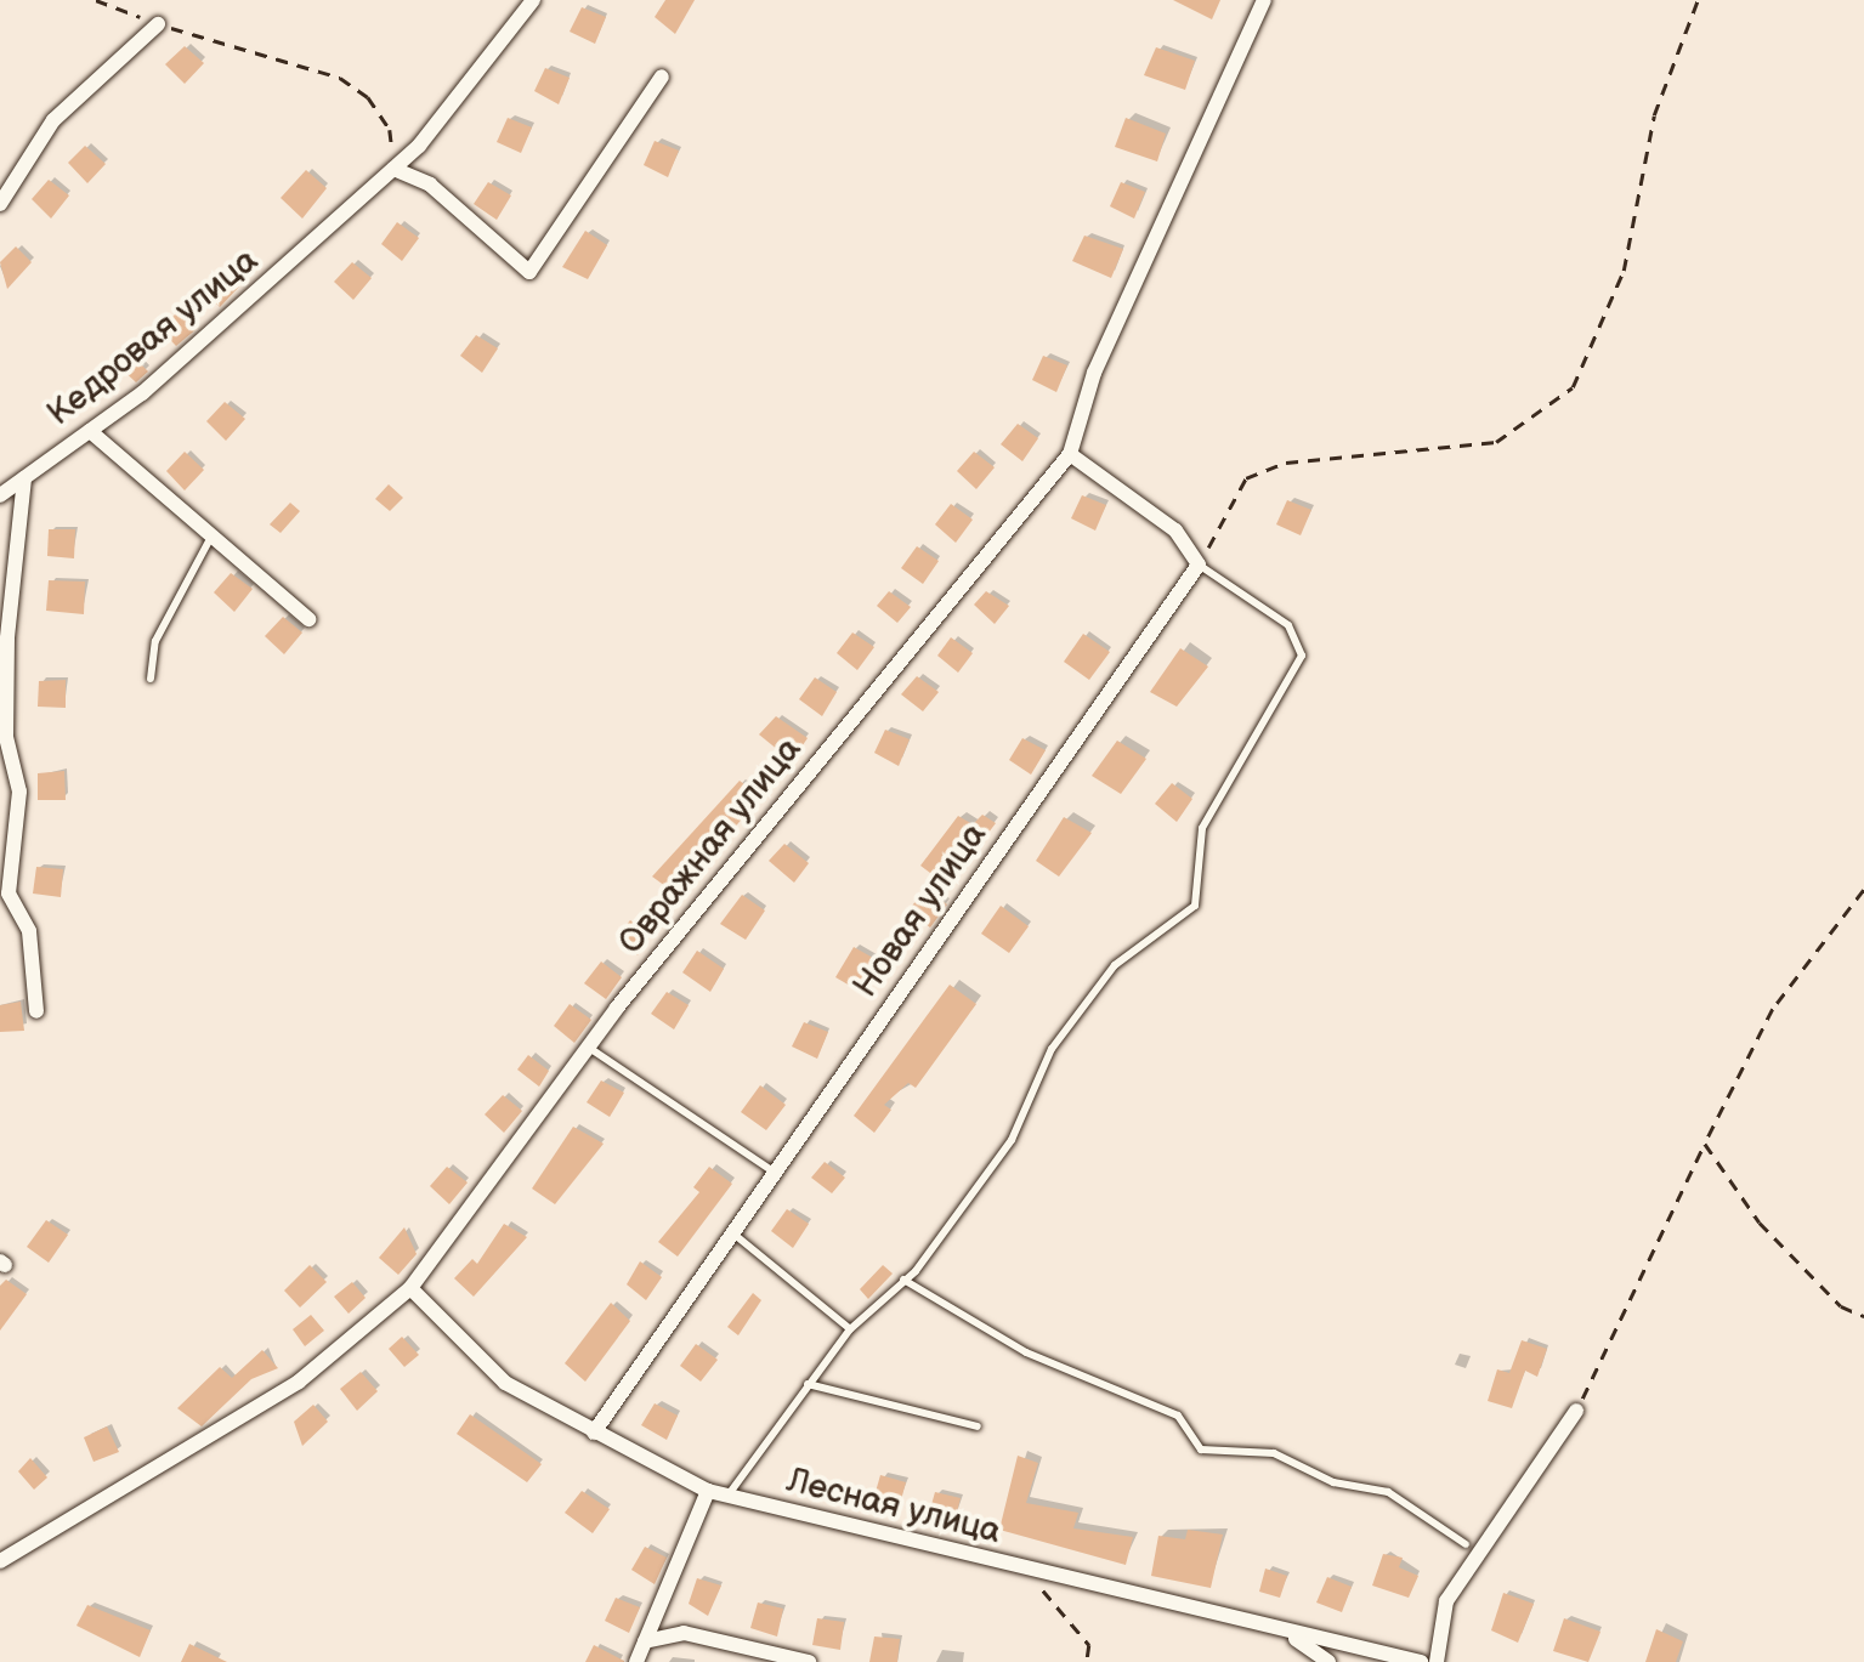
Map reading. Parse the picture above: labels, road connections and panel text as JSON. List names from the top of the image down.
{
  "streets": {
    "street": [
      "Кедровая улица",
      "Овражная улица",
      "Новая улица",
      "Лесная улица"
    ]
  },
  "crossings": [
    ["Овражная улица", "Лесная улица"],
    ["Новая улица", "Лесная улица"]
  ]
}
